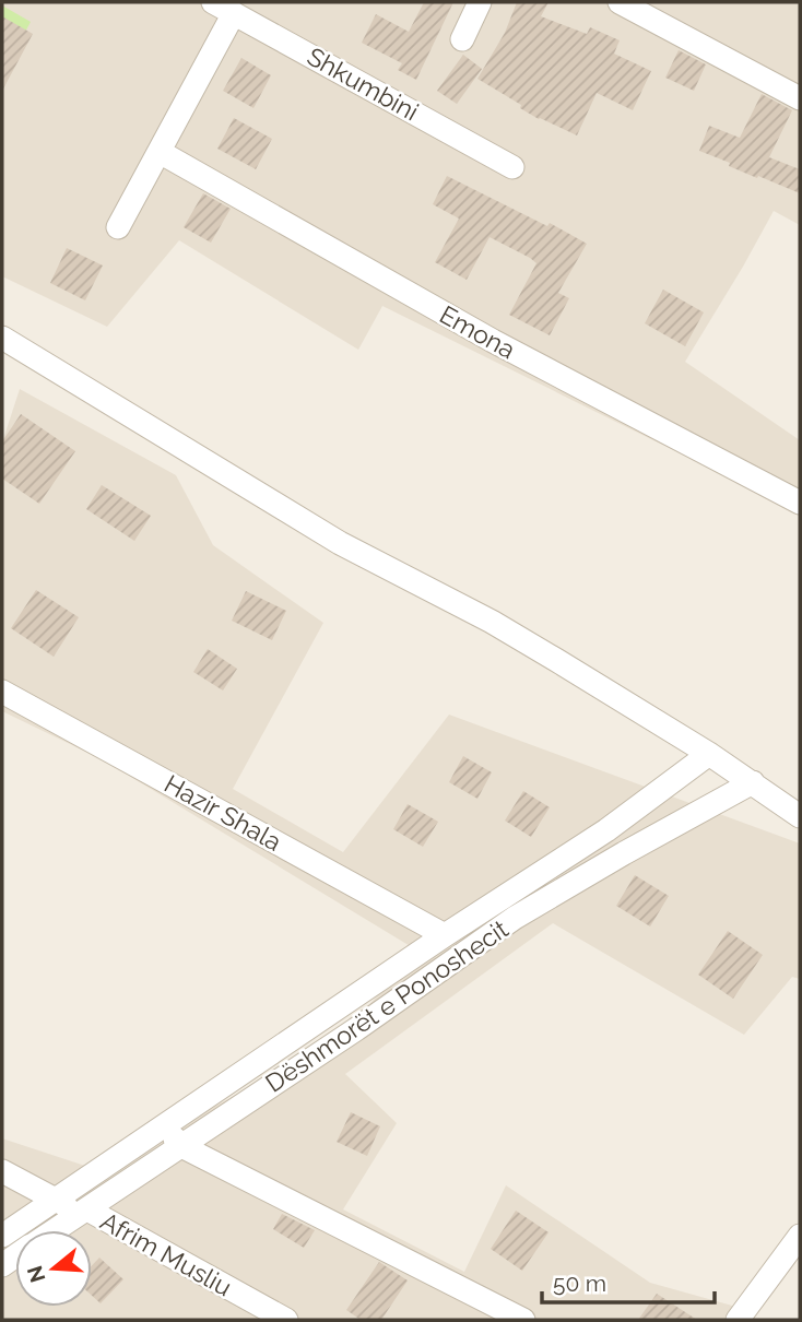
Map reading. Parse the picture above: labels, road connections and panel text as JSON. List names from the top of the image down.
{
  "streets": {
    "street": [
      "Shkumbini",
      "Emona",
      "Hazir Shala",
      "Dëshmorët e Ponoshecit",
      "Afrim Musliu"
    ]
  },
  "crossings": [
    ["Hazir Shala", "Dëshmorët e Ponoshecit"],
    ["Dëshmorët e Ponoshecit", "Afrim Musliu"]
  ],
  "scale_bar": "50 m",
  "north": "left"
}
